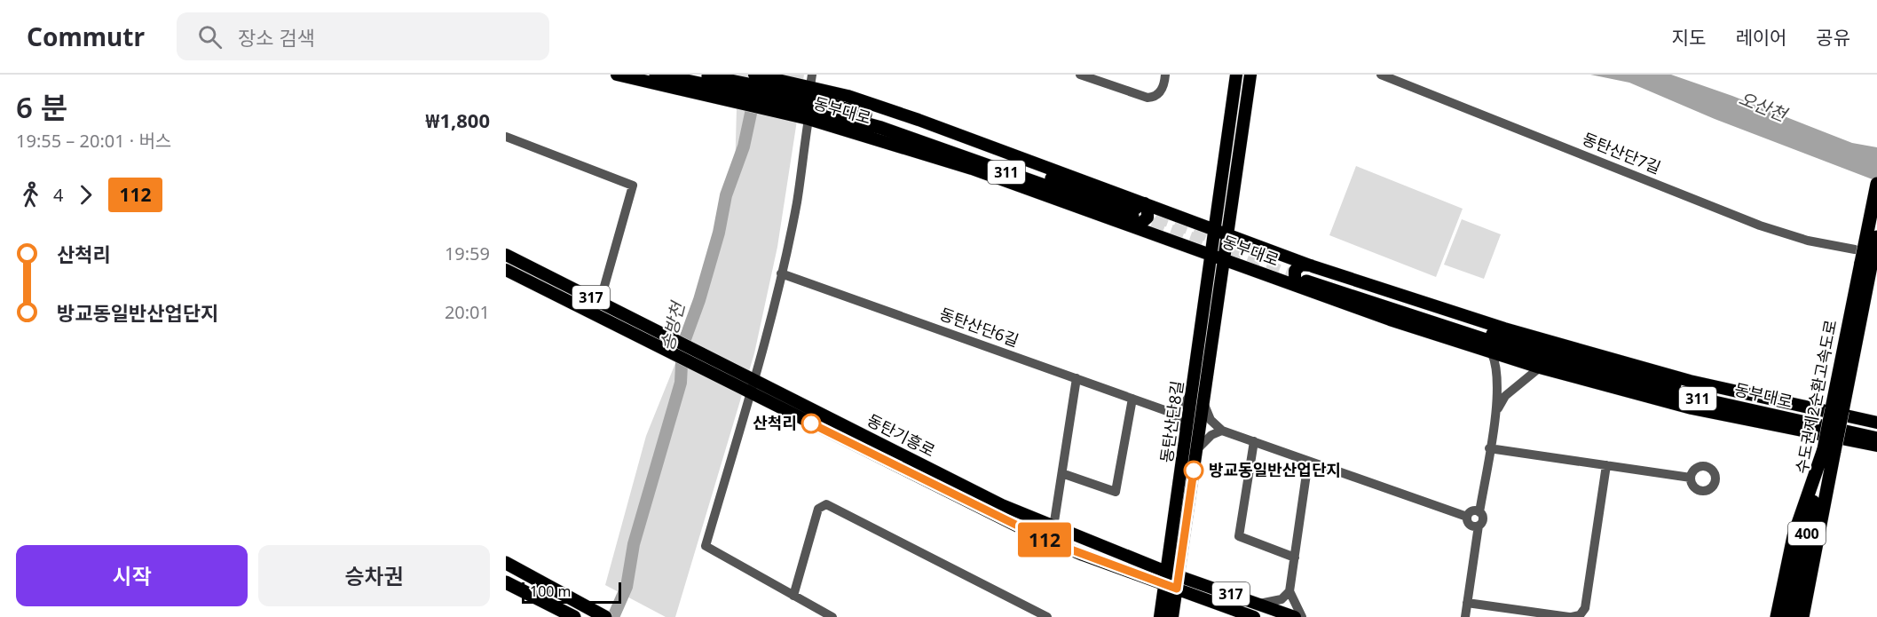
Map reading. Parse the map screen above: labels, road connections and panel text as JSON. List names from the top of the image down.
{
  "streets": {
    "highway": [
      "동부대로",
      "311",
      "수도권제2순환고속도로",
      "400"
    ],
    "main road": ["317", "동탄산단8길", "동탄기흥로"],
    "street": ["동탄산단7길", "동탄산단6길"]
  },
  "crossings": [
    ["동부대로", "동탄산단8길"],
    ["동탄산단8길", "동탄기흥로"]
  ],
  "water": ["오산천", "송방천"],
  "places": ["산척리", "방교동일반산업단지"],
  "lines": ["bus line 112"],
  "scale_bar": "100 m",
  "page": {
    "header": "Commutr",
    "search": "장소 검색",
    "nav": ["지도", "레이어", "공유"],
    "heading": ["6 분", "19:55 – 20:01 · 버스", "₩1,800"],
    "on_map": "112",
    "legs": ["4", "112"],
    "list": [
      {
        "name": "산척리",
        "value": "19:59"
      },
      {
        "name": "방교동일반산업단지",
        "value": "20:01"
      }
    ],
    "buttons": ["시작", "승차권"],
    "scale": "100 m"
  }
}
